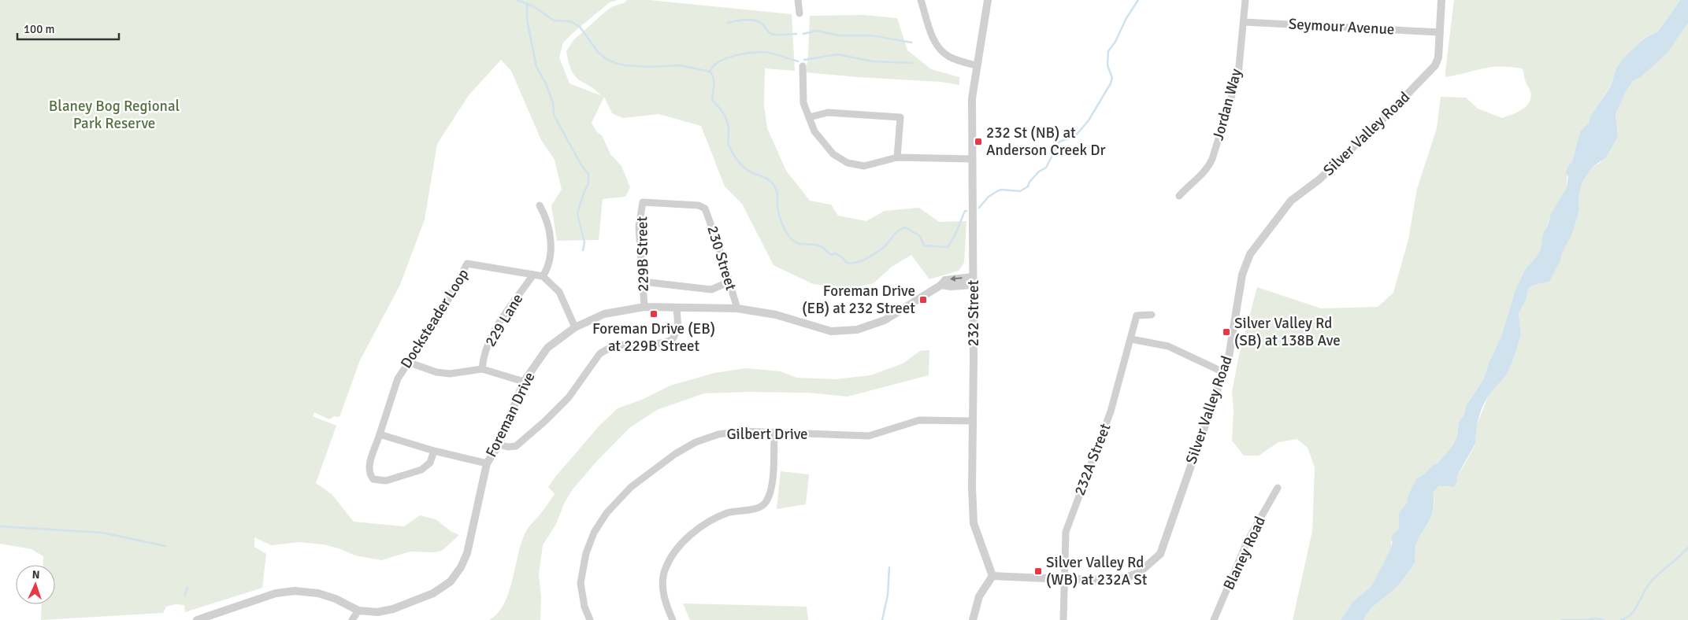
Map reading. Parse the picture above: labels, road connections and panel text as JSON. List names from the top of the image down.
{
  "streets": {
    "street": [
      "Seymour Avenue",
      "Jordan Way",
      "Silver Valley Road",
      "229B Street",
      "230 Street",
      "232 Street",
      "Docksteader Loop",
      "229 Lane",
      "Foreman Drive",
      "Gilbert Drive",
      "232A Street",
      "Blaney Road"
    ]
  },
  "crossings": [
    ["Seymour Avenue", "Jordan Way"],
    ["Seymour Avenue", "Silver Valley Road"],
    ["Silver Valley Road", "232 Street"],
    ["Silver Valley Road", "232A Street"],
    ["229B Street", "230 Street"],
    ["229B Street", "Foreman Drive"],
    ["230 Street", "Foreman Drive"],
    ["232 Street", "Foreman Drive"],
    ["232 Street", "Gilbert Drive"],
    ["Docksteader Loop", "229 Lane"]
  ],
  "parks": ["Blaney Bog Regional Park Reserve"],
  "places": {
    "transit": [
      "232 St (NB) at Anderson Creek Dr",
      "Foreman Drive (EB) at 232 Street",
      "Foreman Drive (EB) at 229B Street",
      "Silver Valley Rd (SB) at 138B Ave",
      "Silver Valley Rd (WB) at 232A St"
    ]
  },
  "scale_bar": "100 m",
  "north": "top"
}
